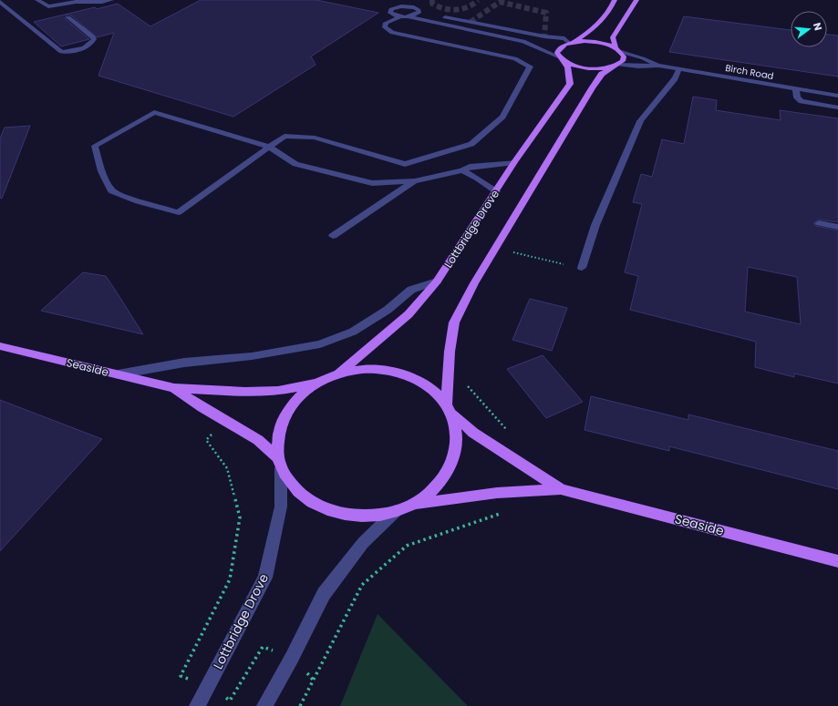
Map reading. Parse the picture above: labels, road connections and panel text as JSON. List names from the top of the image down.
{
  "streets": {
    "main road": ["Lottbridge Drove", "Seaside"],
    "street": ["Birch Road"]
  },
  "crossings": [
    ["Lottbridge Drove", "Seaside"]
  ],
  "north": "right"
}
